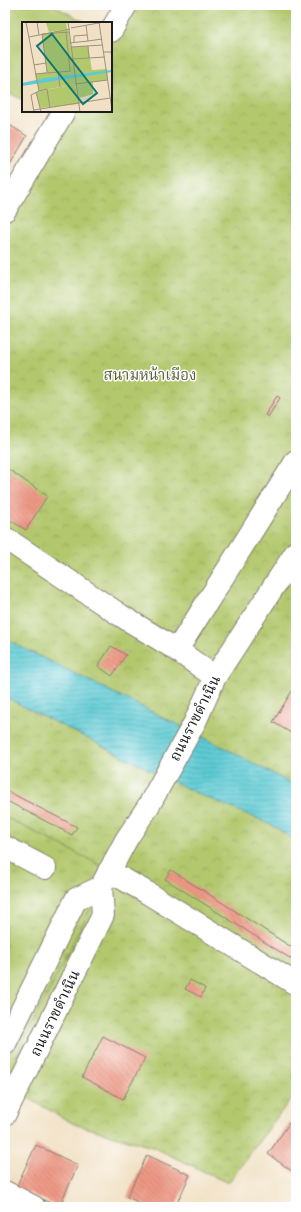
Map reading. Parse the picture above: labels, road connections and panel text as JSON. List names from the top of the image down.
{
  "streets": {
    "main road": ["ถนนราขดำเนิน"]
  },
  "parks": ["สนามหน้าเมือง"]
}
